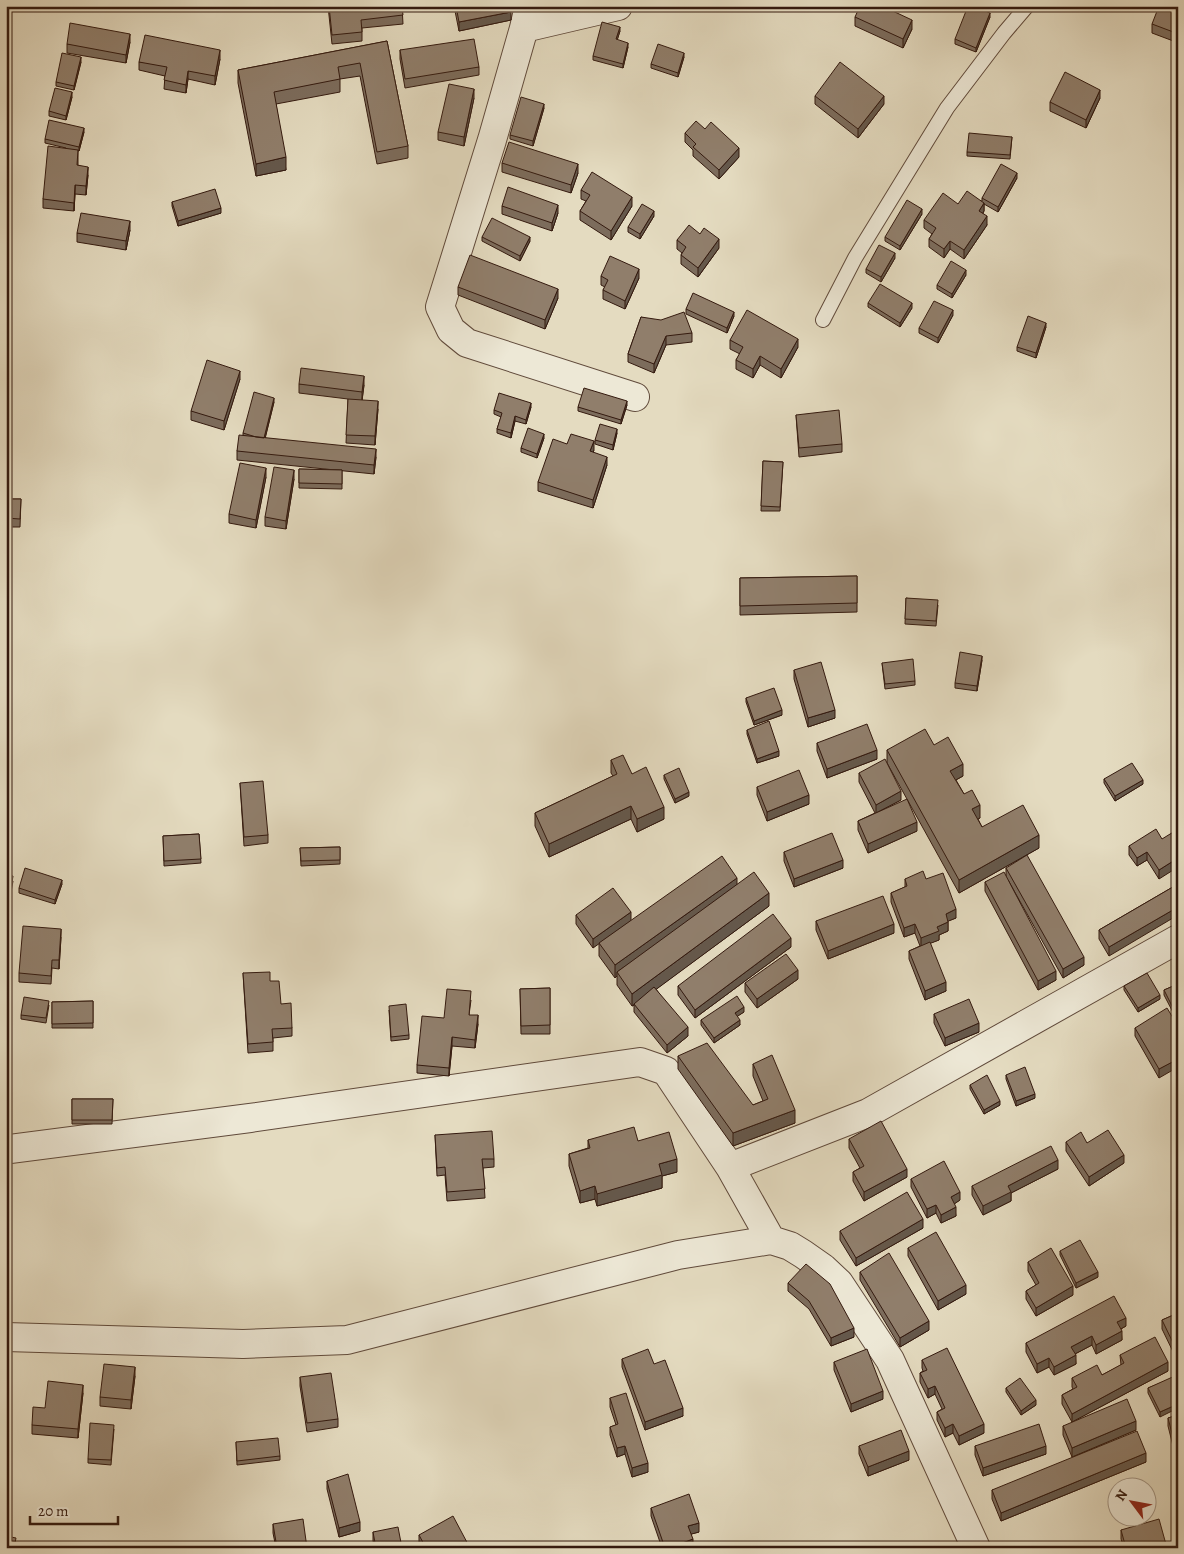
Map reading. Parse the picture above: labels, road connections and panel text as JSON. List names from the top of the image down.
{
  "scale_bar": "20 m",
  "north": "top left"
}
